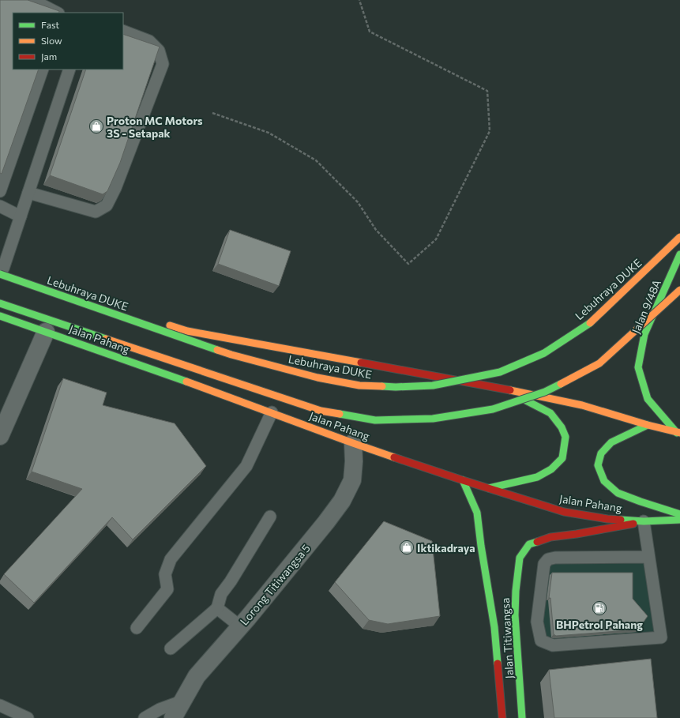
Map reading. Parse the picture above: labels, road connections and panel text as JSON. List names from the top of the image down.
{
  "streets": {
    "main road": [
      "Lebuhraya DUKE",
      "Jalan 9/48A",
      "Jalan Pahang",
      "Jalan Titiwangsa"
    ],
    "street": ["Lorong Titiwangsa 5"]
  },
  "crossings": [
    ["Jalan Pahang", "Lorong Titiwangsa 5"],
    ["Jalan Pahang", "Jalan Titiwangsa"]
  ],
  "places": {
    "shop": ["Proton MC Motors 3S - Setapak", "Iktikadraya"],
    "fuel station": ["BHPetrol Pahang"]
  },
  "legend": ["Fast", "Slow", "Jam"]
}
